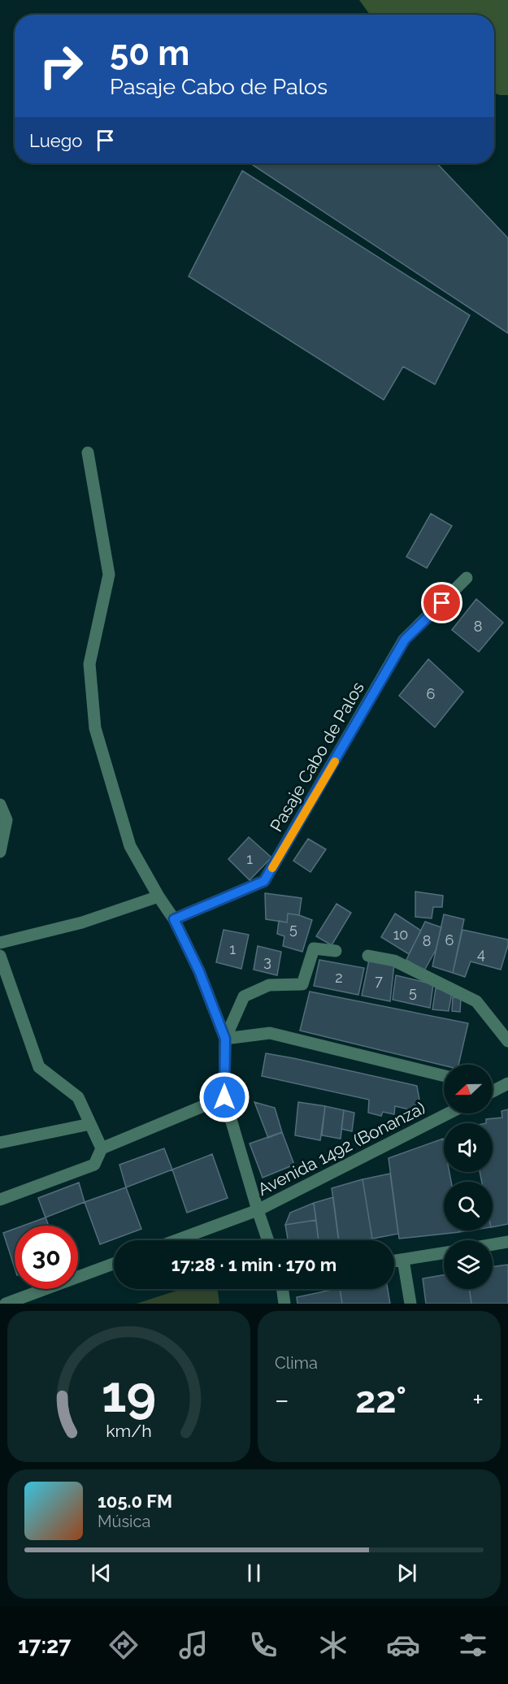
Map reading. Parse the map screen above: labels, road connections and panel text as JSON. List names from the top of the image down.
{
  "streets": {
    "street": ["Pasaje Cabo de Palos", "Avenida 1492 (Bonanza)"]
  },
  "house_numbers": [
    "8",
    "6",
    "1",
    "5",
    "10",
    "6",
    "8",
    "1",
    "4",
    "3",
    "2",
    "7",
    "5"
  ],
  "north": "left",
  "page": {
    "turn": ["50 m", "Pasaje Cabo de Palos"],
    "then": "Luego",
    "limit": "30",
    "trip": "17:28 · 1 min · 170 m",
    "tile": "Clima",
    "heat": ["−", "22°", "+"],
    "song": ["105.0 FM", "Música"],
    "tabs": "17:27",
    "gauge": ["19", "km/h"]
  }
}
